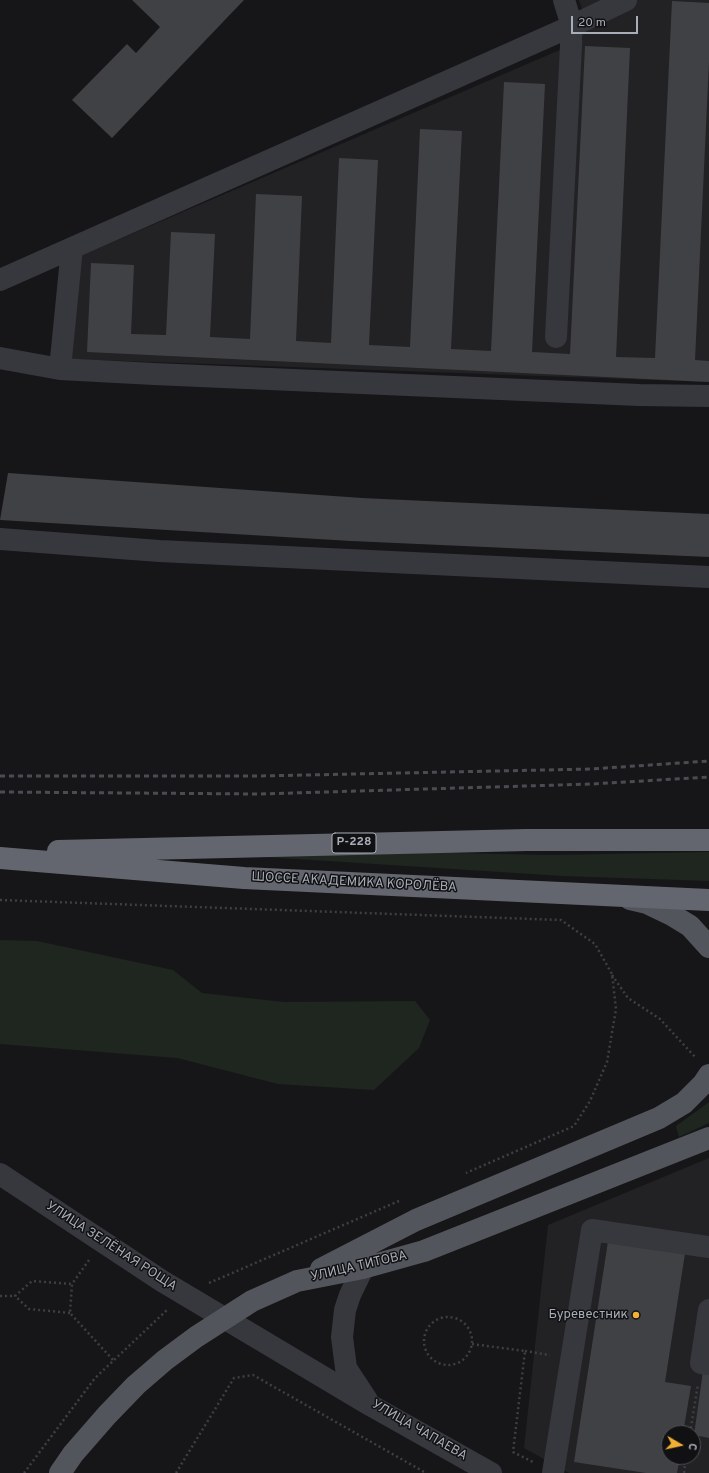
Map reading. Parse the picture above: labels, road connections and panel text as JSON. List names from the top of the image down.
{
  "streets": {
    "highway": ["Р-228", "ШОССЕ АКАДЕМИКА КОРОЛЁВА"],
    "main road": ["УЛИЦА ТИТОВА"],
    "street": ["УЛИЦА ЗЕЛЁНАЯ РОЩА", "УЛИЦА ЧАПАЕВА"]
  },
  "crossings": [
    ["УЛИЦА ЗЕЛЁНАЯ РОЩА", "УЛИЦА ТИТОВА"],
    ["УЛИЦА ЗЕЛЁНАЯ РОЩА", "УЛИЦА ЧАПАЕВА"],
    ["УЛИЦА ТИТОВА", "УЛИЦА ЧАПАЕВА"]
  ],
  "places": ["Буревестник"],
  "scale_bar": "20 m",
  "north": "right"
}
